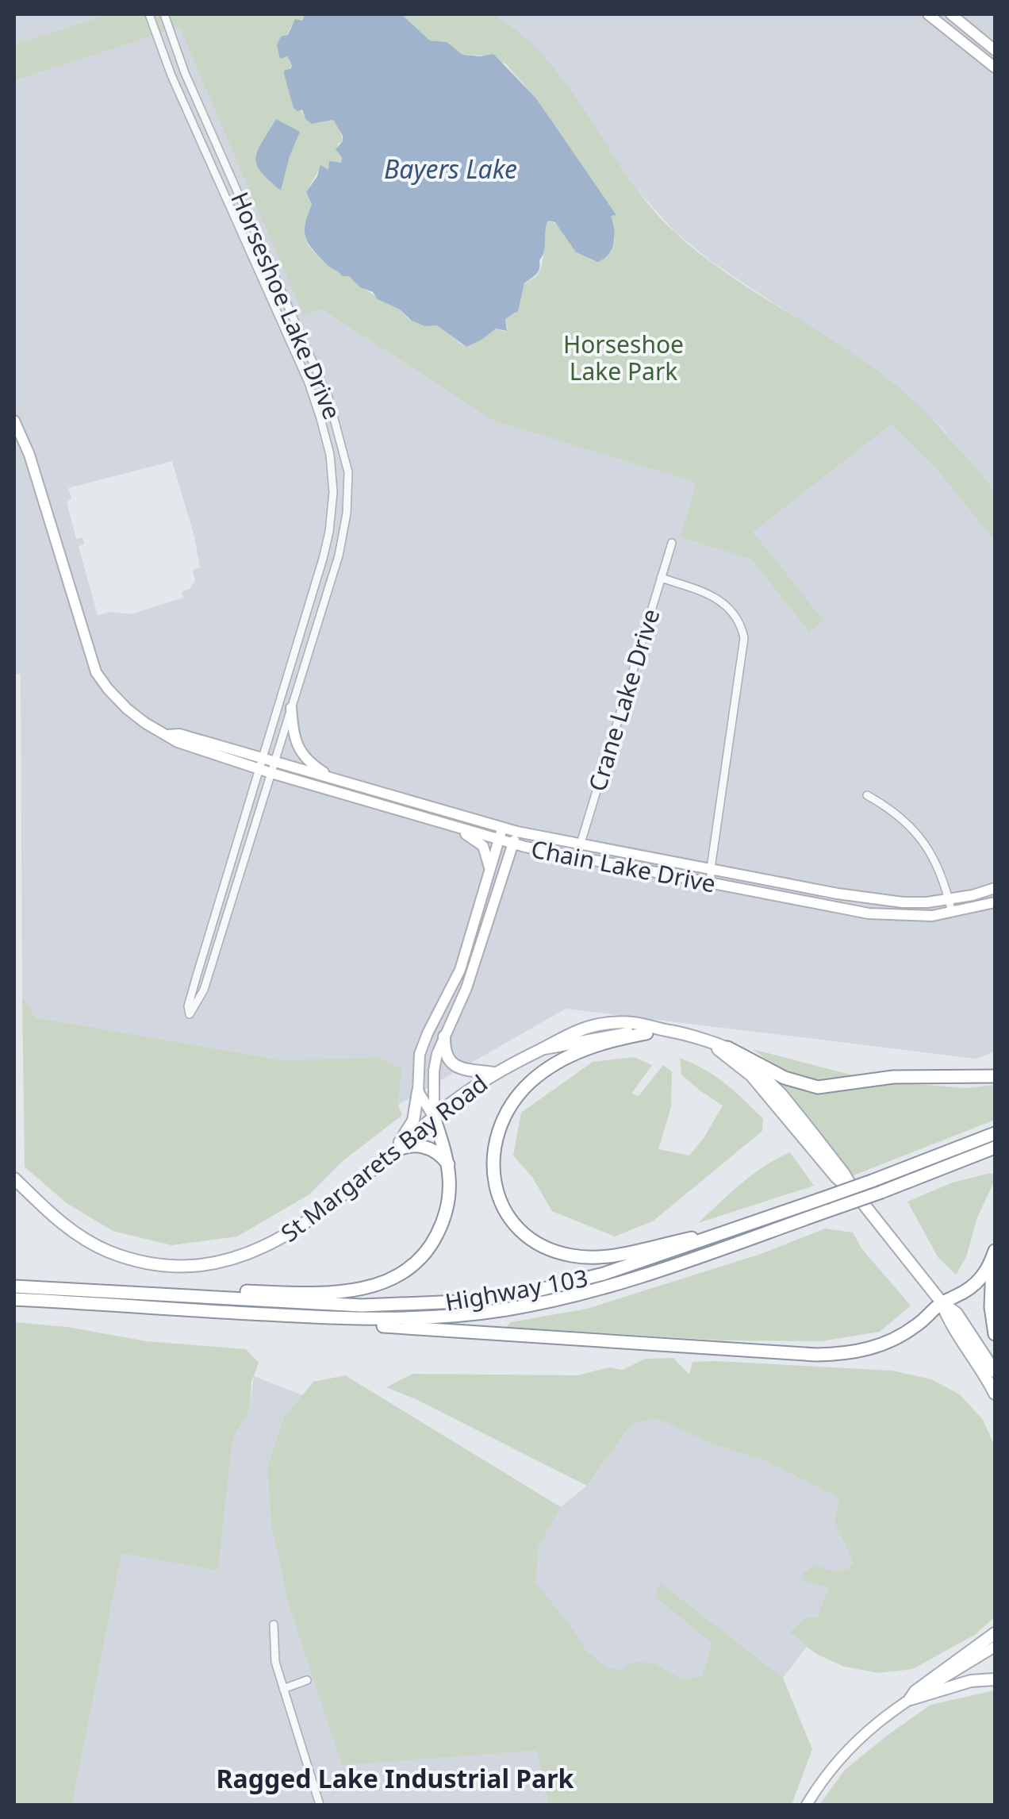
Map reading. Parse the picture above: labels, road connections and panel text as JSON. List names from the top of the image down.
{
  "streets": {
    "highway": ["Highway 103"],
    "main road": ["St Margarets Bay Road"],
    "street": ["Horseshoe Lake Drive", "Crane Lake Drive", "Chain Lake Drive"]
  },
  "crossings": [
    ["Horseshoe Lake Drive", "Chain Lake Drive"],
    ["Crane Lake Drive", "Chain Lake Drive"]
  ],
  "districts": ["Ragged Lake Industrial Park"],
  "water": ["Bayers Lake"],
  "parks": ["Horseshoe Lake Park"]
}
